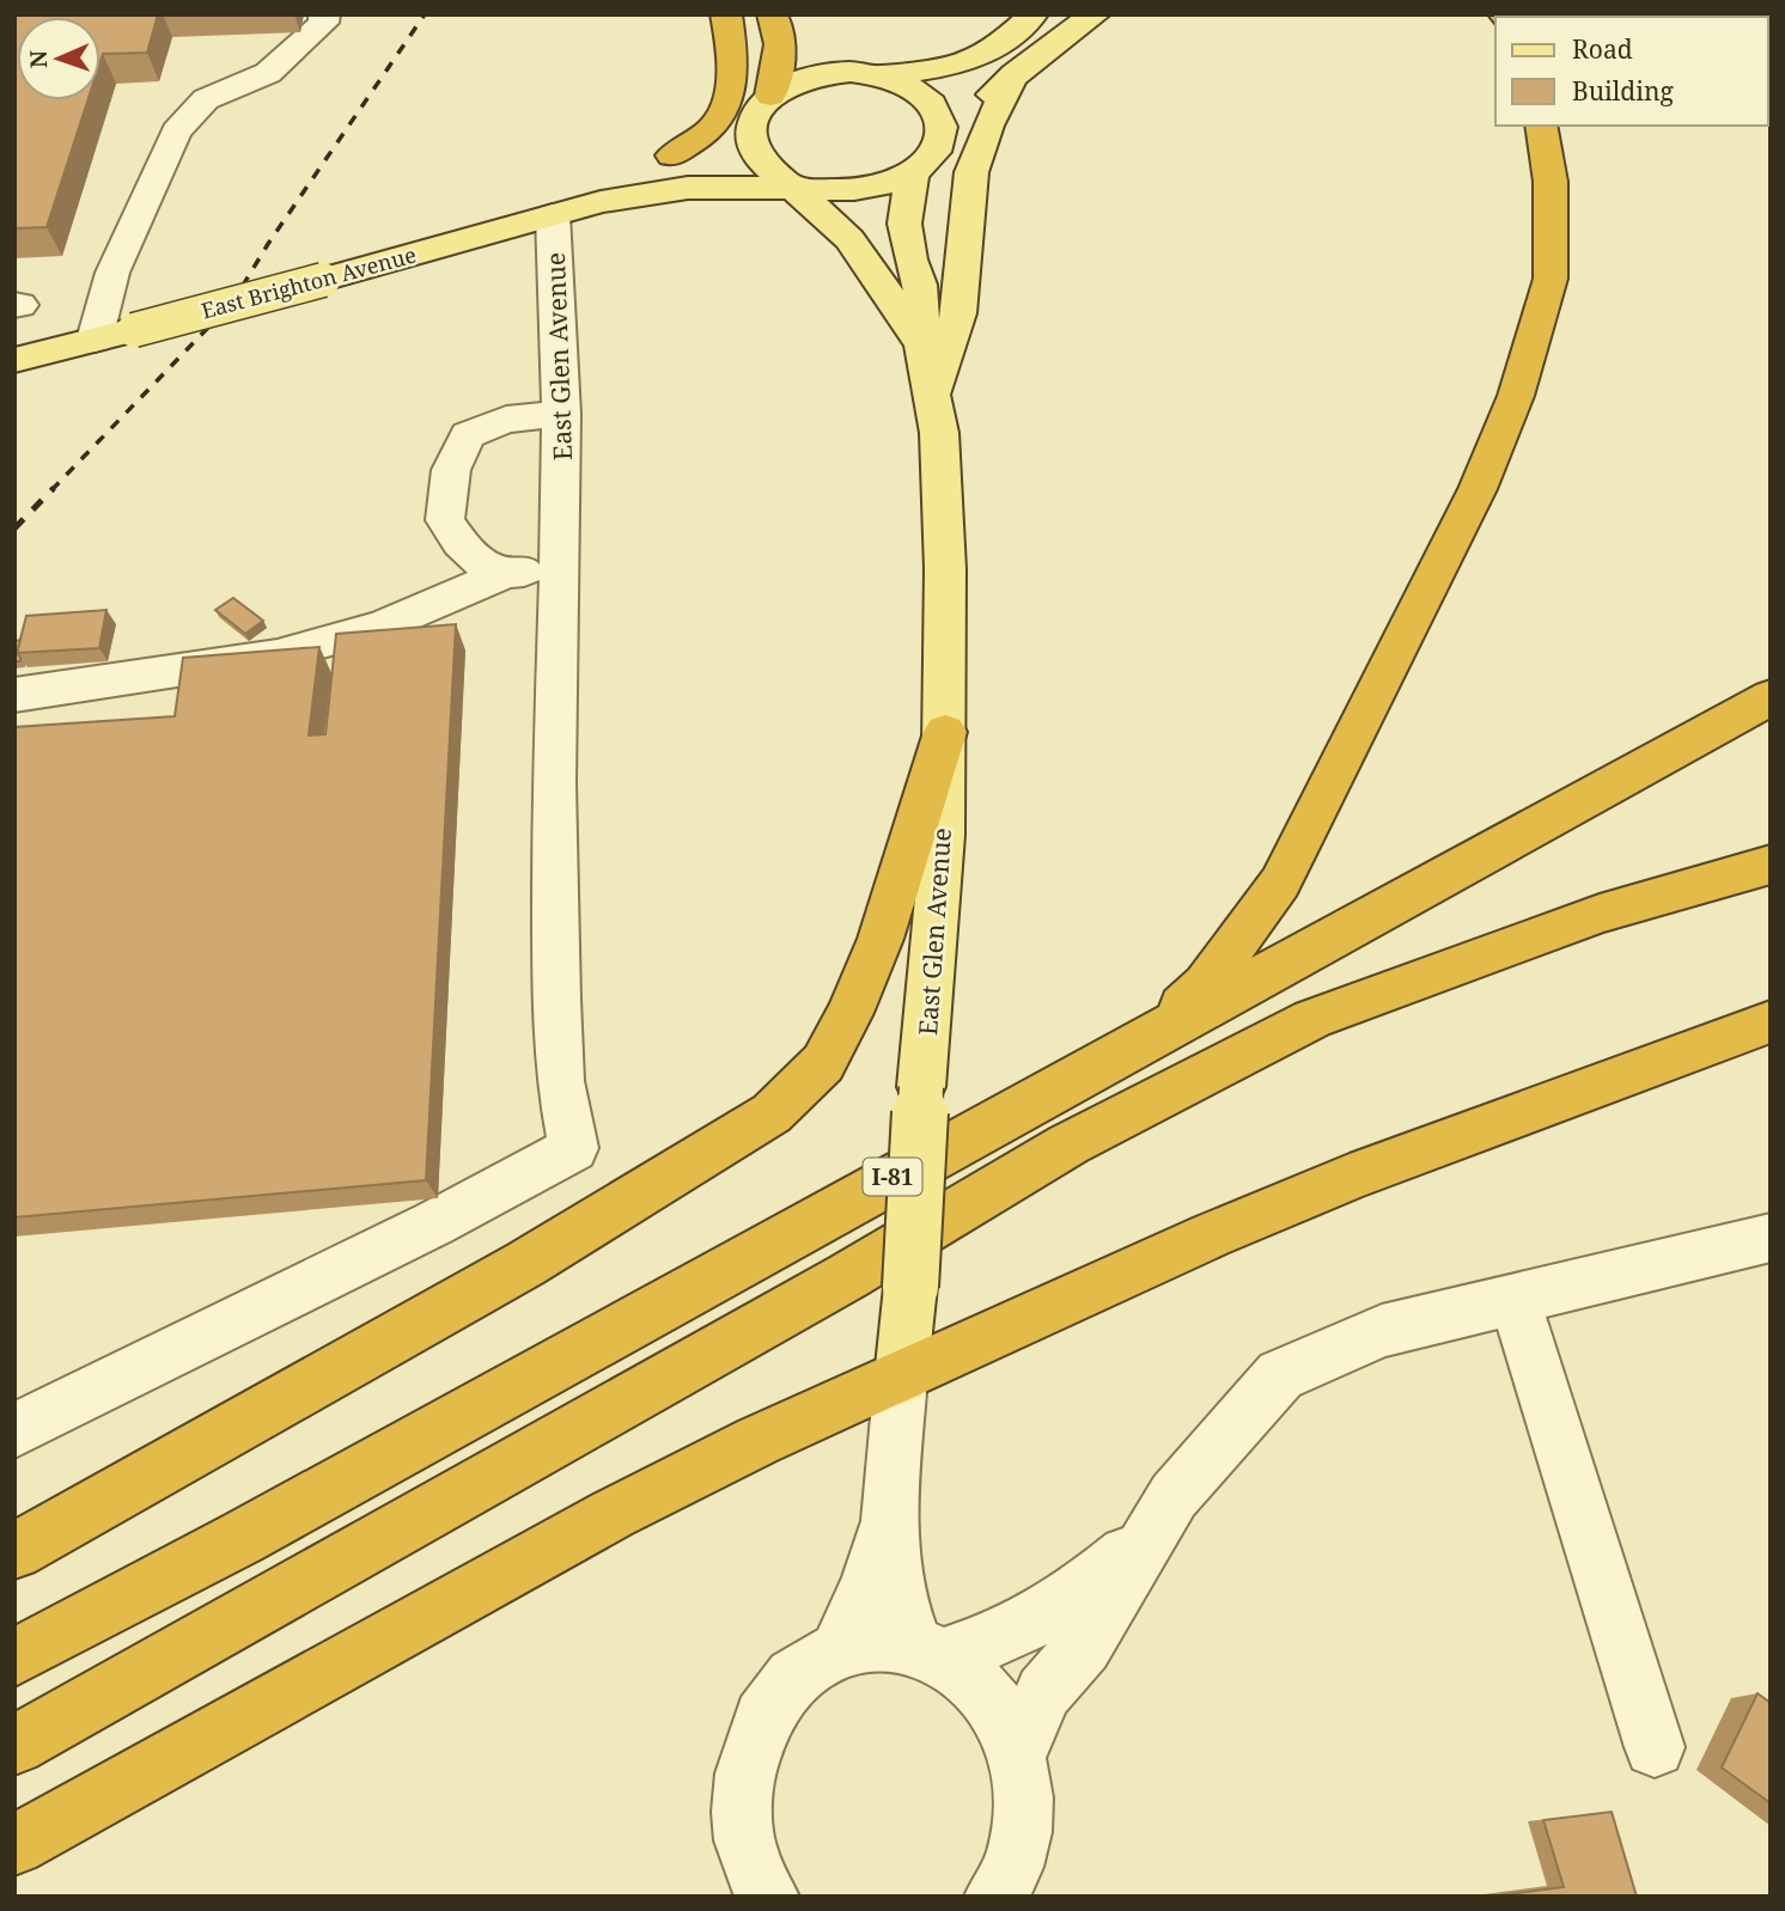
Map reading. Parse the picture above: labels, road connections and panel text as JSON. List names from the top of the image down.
{
  "streets": {
    "highway": ["I-81"],
    "main road": ["East Brighton Avenue", "East Glen Avenue"]
  },
  "crossings": [
    ["East Brighton Avenue", "East Glen Avenue"]
  ],
  "legend": ["Road", "Building"],
  "north": "left"
}
